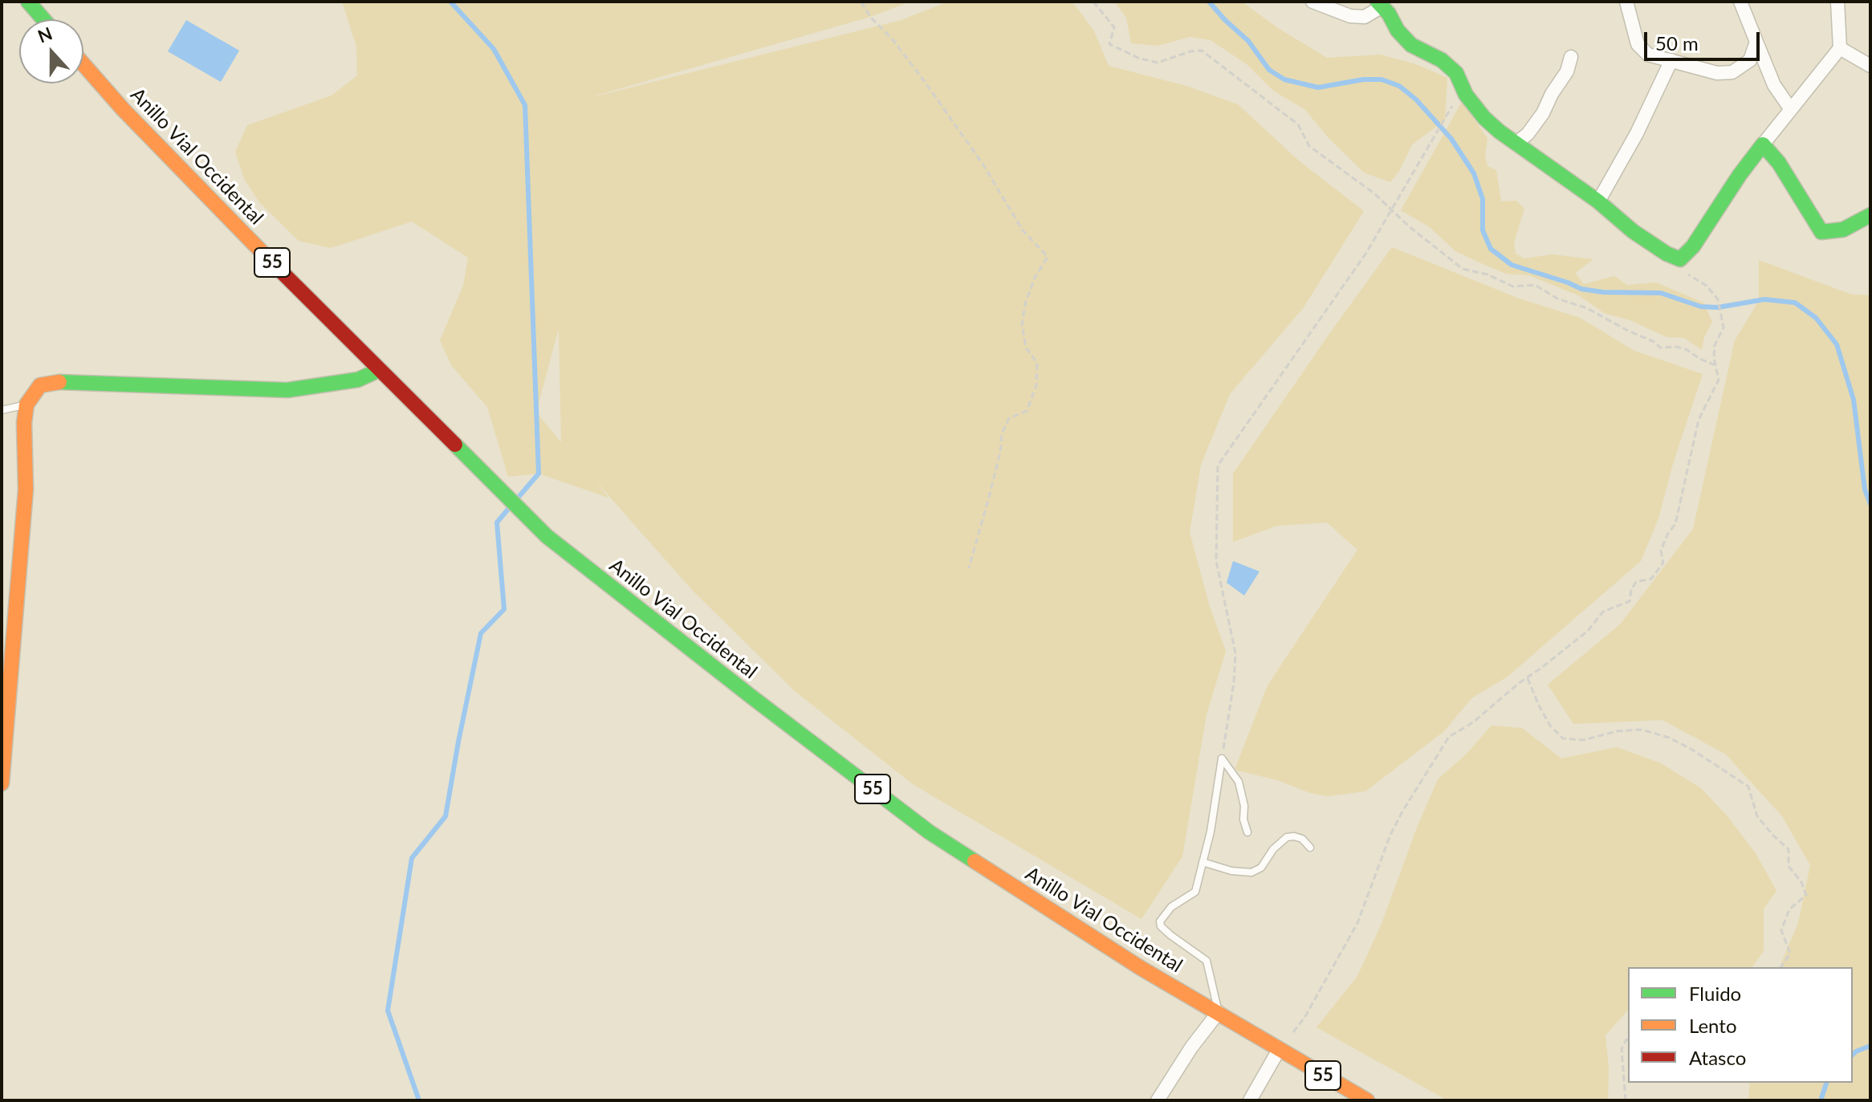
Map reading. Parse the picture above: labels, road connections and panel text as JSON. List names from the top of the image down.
{
  "streets": {
    "main road": ["Anillo Vial Occidental", "55"]
  },
  "legend": ["Fluido", "Lento", "Atasco"],
  "scale_bar": "50 m",
  "north": "top"
}
